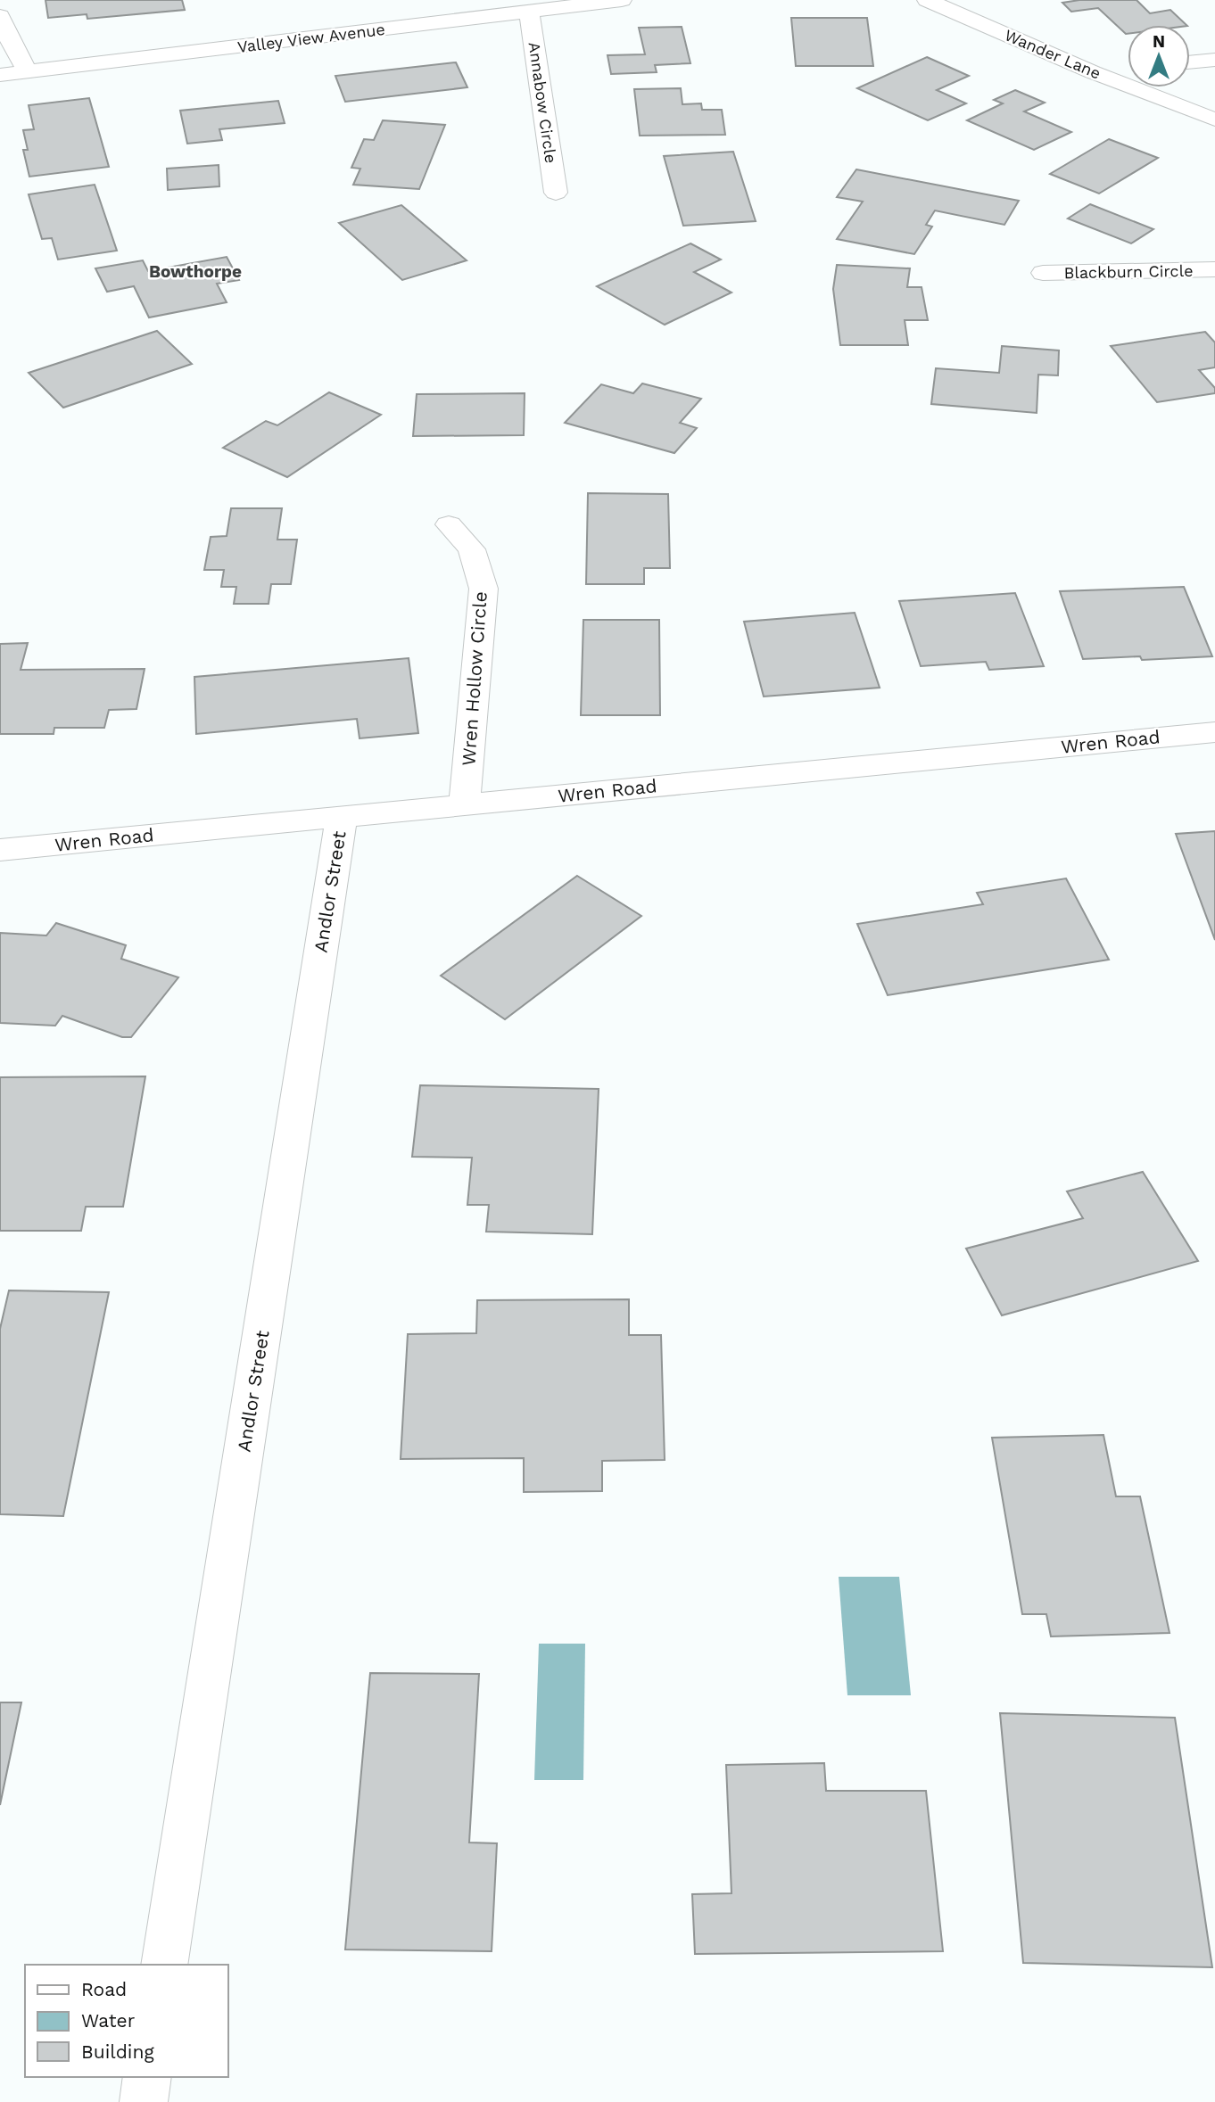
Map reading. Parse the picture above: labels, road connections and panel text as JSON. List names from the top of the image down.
{
  "streets": {
    "street": [
      "Valley View Avenue",
      "Wander Lane",
      "Annabow Circle",
      "Blackburn Circle",
      "Wren Hollow Circle",
      "Wren Road",
      "Andlor Street"
    ]
  },
  "crossings": [
    ["Valley View Avenue", "Annabow Circle"],
    ["Wren Hollow Circle", "Wren Road"],
    ["Wren Road", "Andlor Street"]
  ],
  "districts": ["Bowthorpe"],
  "legend": ["Road", "Water", "Building"],
  "north": "top"
}
